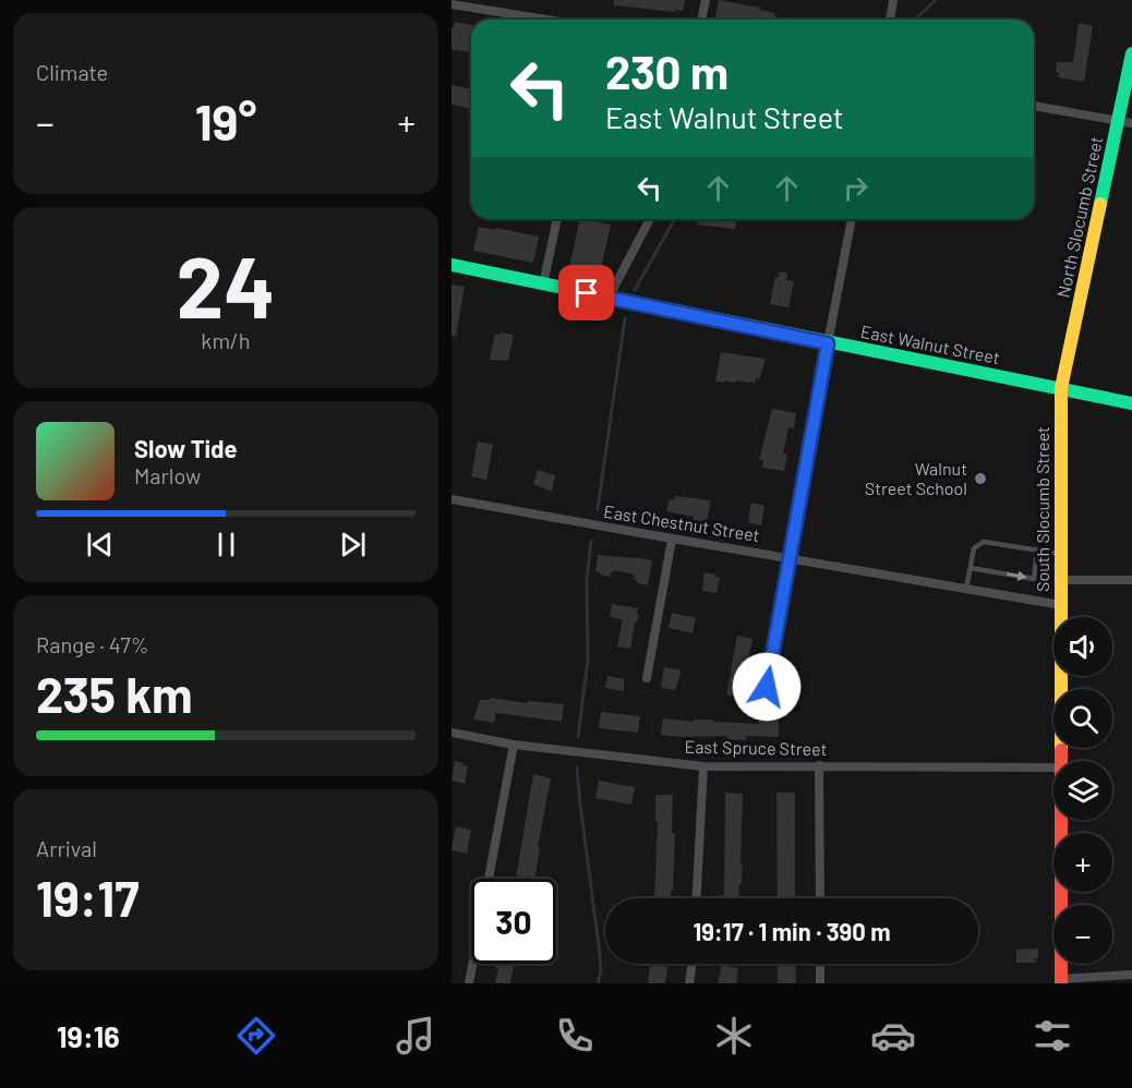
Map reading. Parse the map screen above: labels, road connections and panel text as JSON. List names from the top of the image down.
{
  "streets": {
    "street": [
      "North Slocumb Street",
      "East Walnut Street",
      "South Slocumb Street",
      "East Chestnut Street",
      "East Spruce Street"
    ]
  },
  "crossings": [
    ["North Slocumb Street", "East Walnut Street"],
    ["North Slocumb Street", "South Slocumb Street"],
    ["East Walnut Street", "South Slocumb Street"],
    ["South Slocumb Street", "East Chestnut Street"]
  ],
  "places": ["Walnut Street School"],
  "page": {
    "tile": [
      "Climate",
      ["24", "km/h"],
      ["Range · 47%", "235 km"],
      ["Arrival", "19:17"]
    ],
    "turn": ["230 m", "East Walnut Street"],
    "heat": ["−", "19°", "+"],
    "song": ["Slow Tide", "Marlow"],
    "map_buttons": ["+", "−"],
    "limit": "30",
    "trip": "19:17 · 1 min · 390 m",
    "tabs": "19:16"
  }
}
